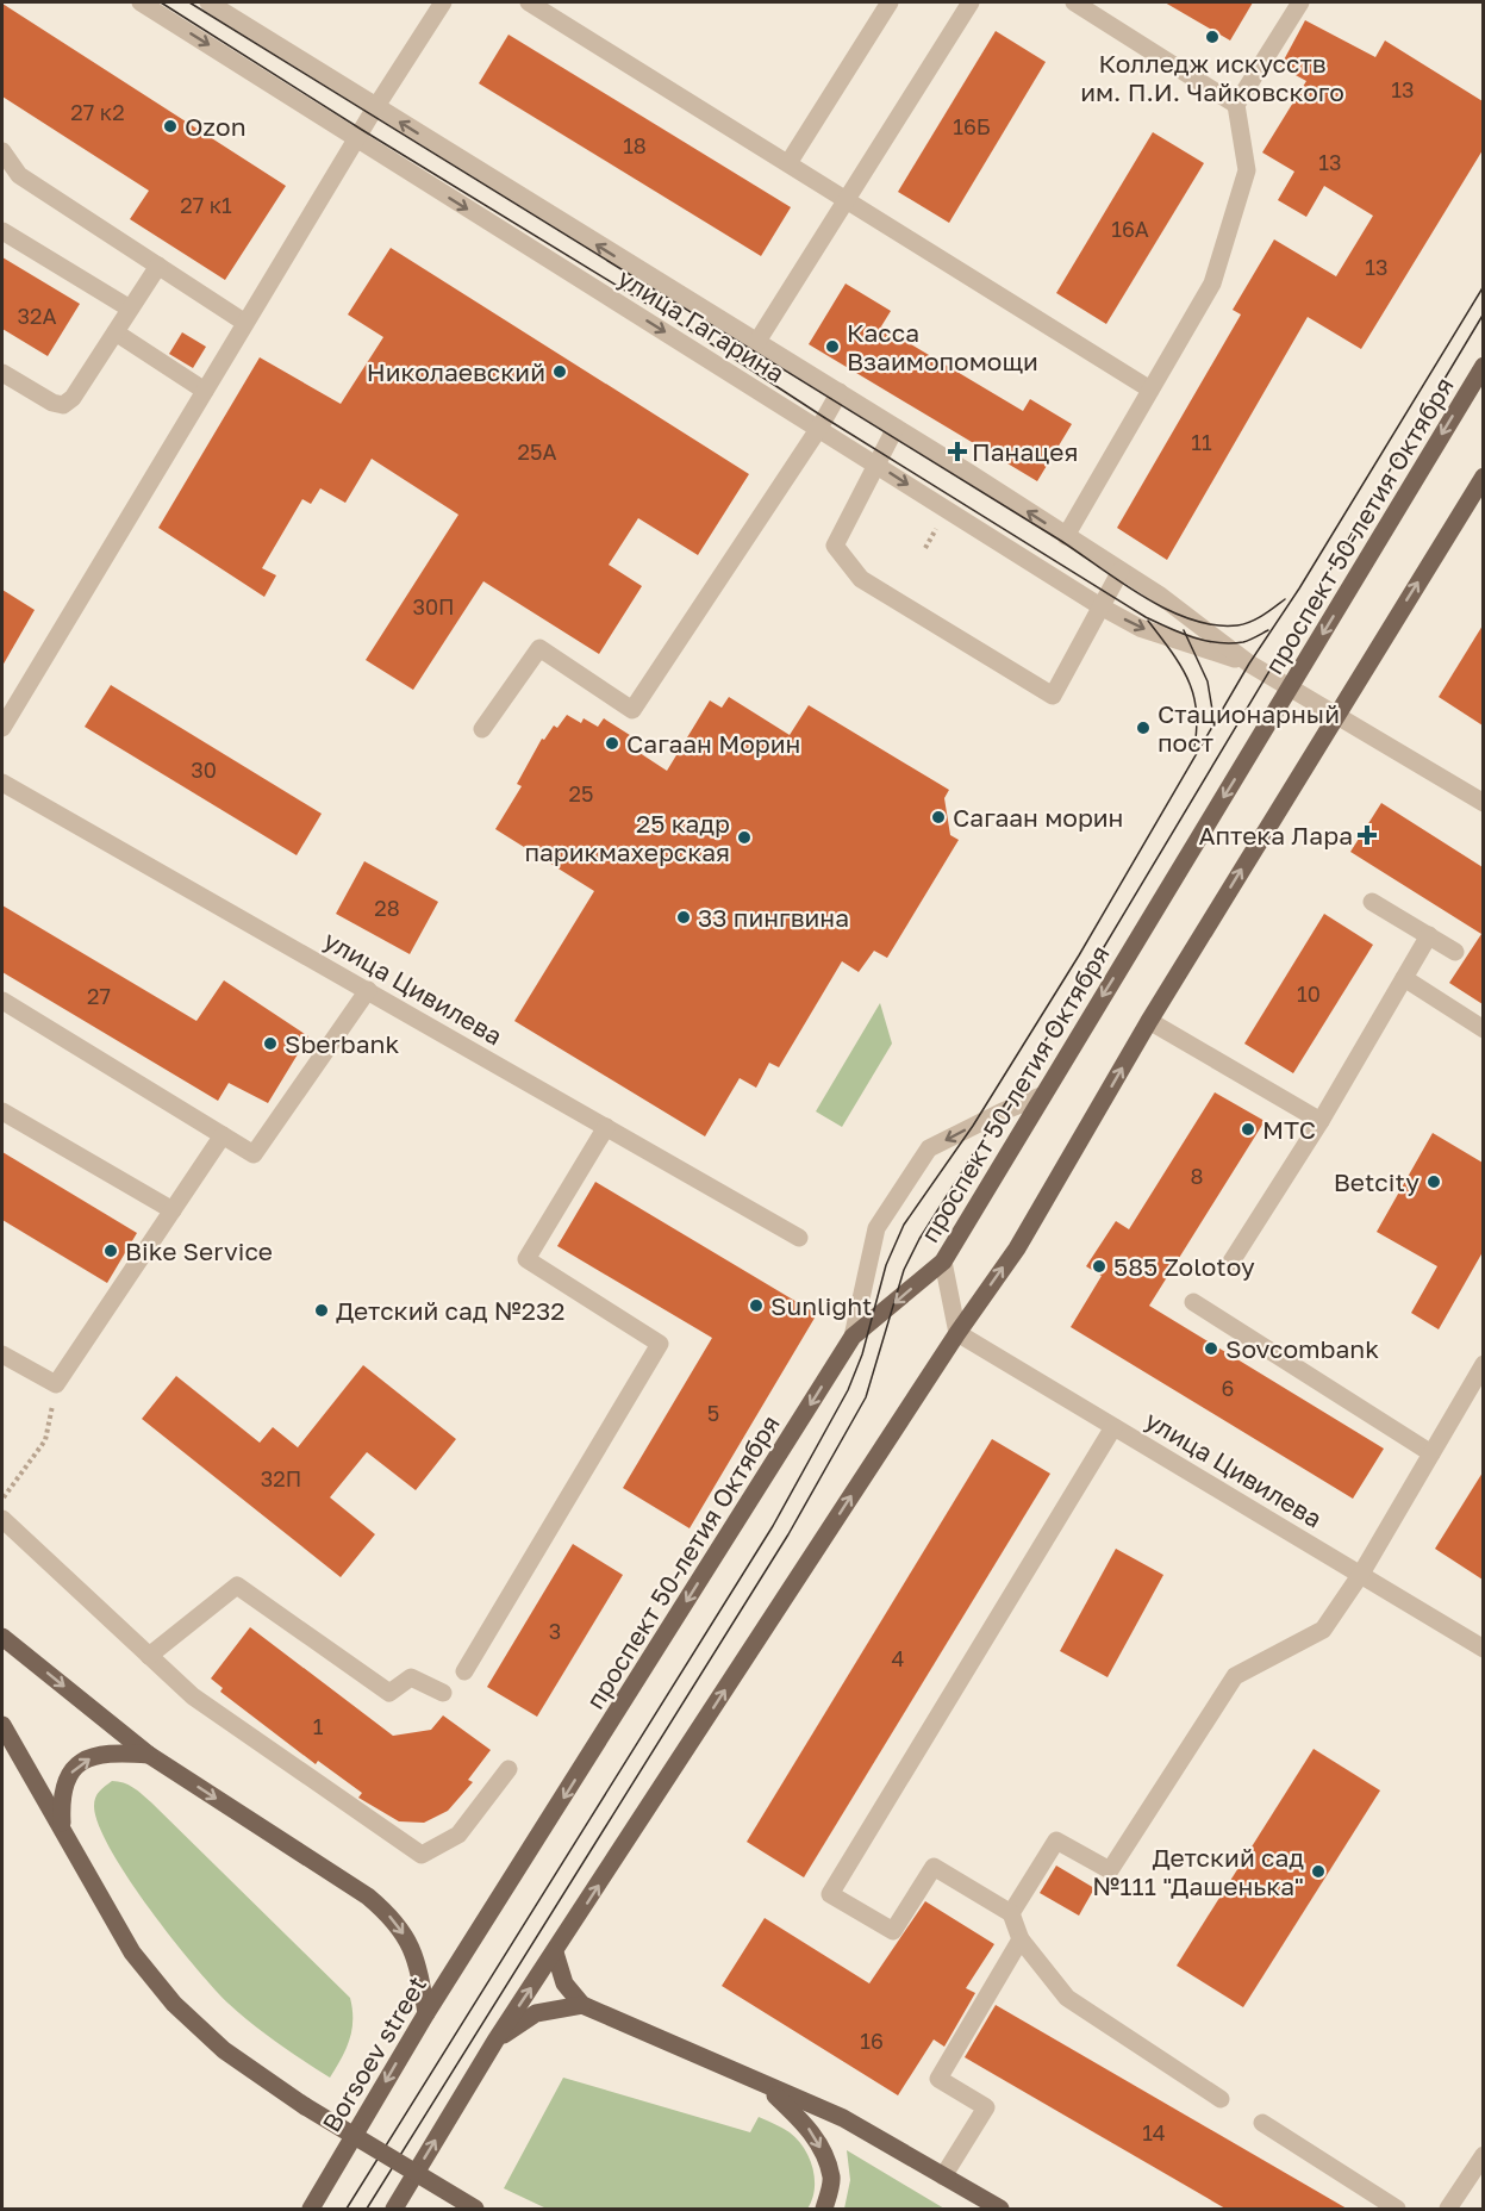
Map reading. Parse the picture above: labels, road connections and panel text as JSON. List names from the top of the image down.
{
  "streets": {
    "main road": ["проспект 50-летия Октября", "Borsoev street"],
    "street": ["улица Гагарина", "улица Цивилева"]
  },
  "crossings": [
    ["проспект 50-летия Октября", "Borsoev street"]
  ],
  "places": {
    "other": [
      "Колледж искусств им. П.И. Чайковского",
      "Ozon",
      "Касса Взаимопомощи",
      "Николаевский",
      "Стационарный пост",
      "Сагаан Морин",
      "Сагаан морин",
      "25 кадр парикмахерская",
      "33 пингвина",
      "Sberbank",
      "МТС",
      "Betcity",
      "Bike Service",
      "585 Zolotoy",
      "Sunlight",
      "Детский сад №232",
      "Sovcombank",
      "Детский сад №111 \"Дашенька\""
    ],
    "health": ["Панацея", "Аптека Лара"]
  },
  "house_numbers": [
    "13",
    "27 к2",
    "16Б",
    "18",
    "13",
    "27 к1",
    "16А",
    "13",
    "32А",
    "11",
    "25А",
    "30П",
    "30",
    "25",
    "28",
    "10",
    "27",
    "8",
    "6",
    "5",
    "32П",
    "3",
    "4",
    "1",
    "16",
    "14"
  ]
}
